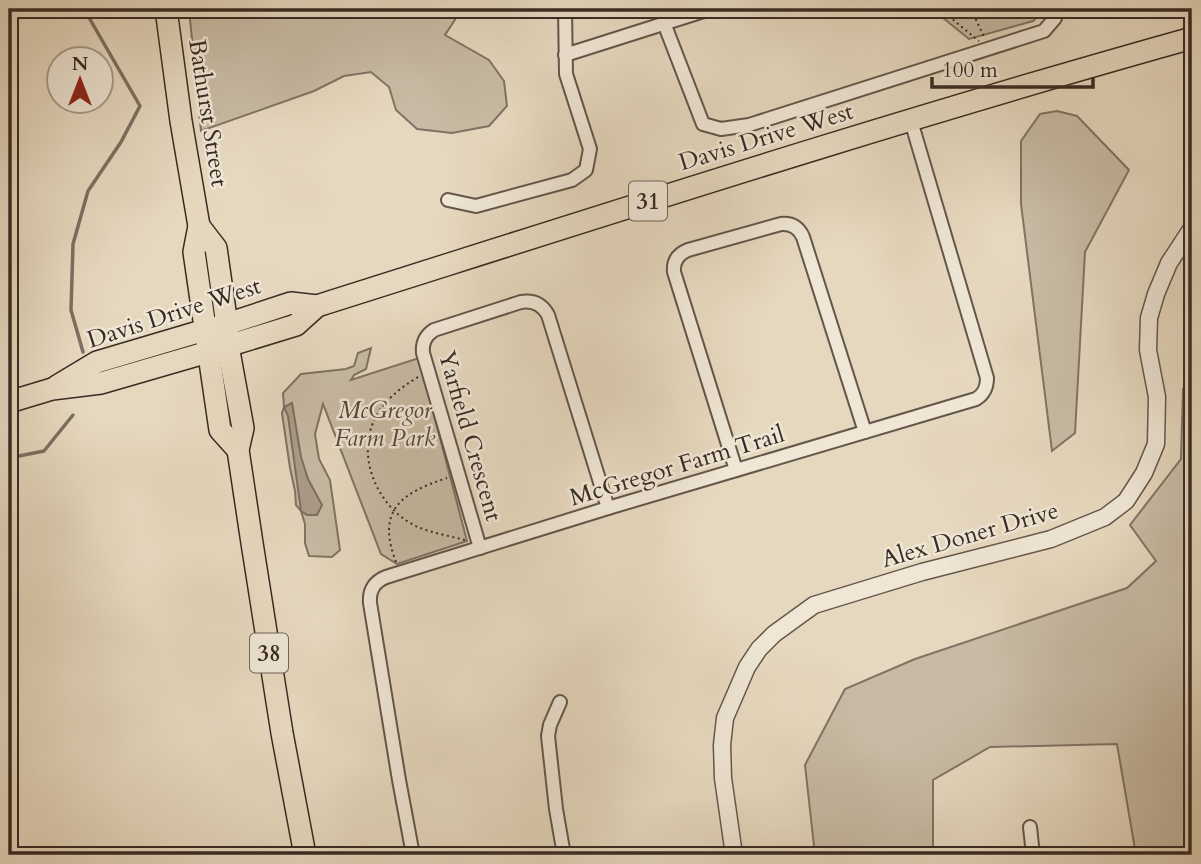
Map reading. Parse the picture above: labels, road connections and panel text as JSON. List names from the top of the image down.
{
  "streets": {
    "main road": [
      "Bathurst Street",
      "Davis Drive West",
      "31",
      "38"
    ],
    "street": ["Yarfield Crescent", "McGregor Farm Trail", "Alex Doner Drive"]
  },
  "crossings": [
    ["Bathurst Street", "Davis Drive West"],
    ["Davis Drive West", "McGregor Farm Trail"],
    ["Yarfield Crescent", "McGregor Farm Trail"]
  ],
  "parks": ["McGregor Farm Park"],
  "scale_bar": "100 m",
  "north": "top"
}
